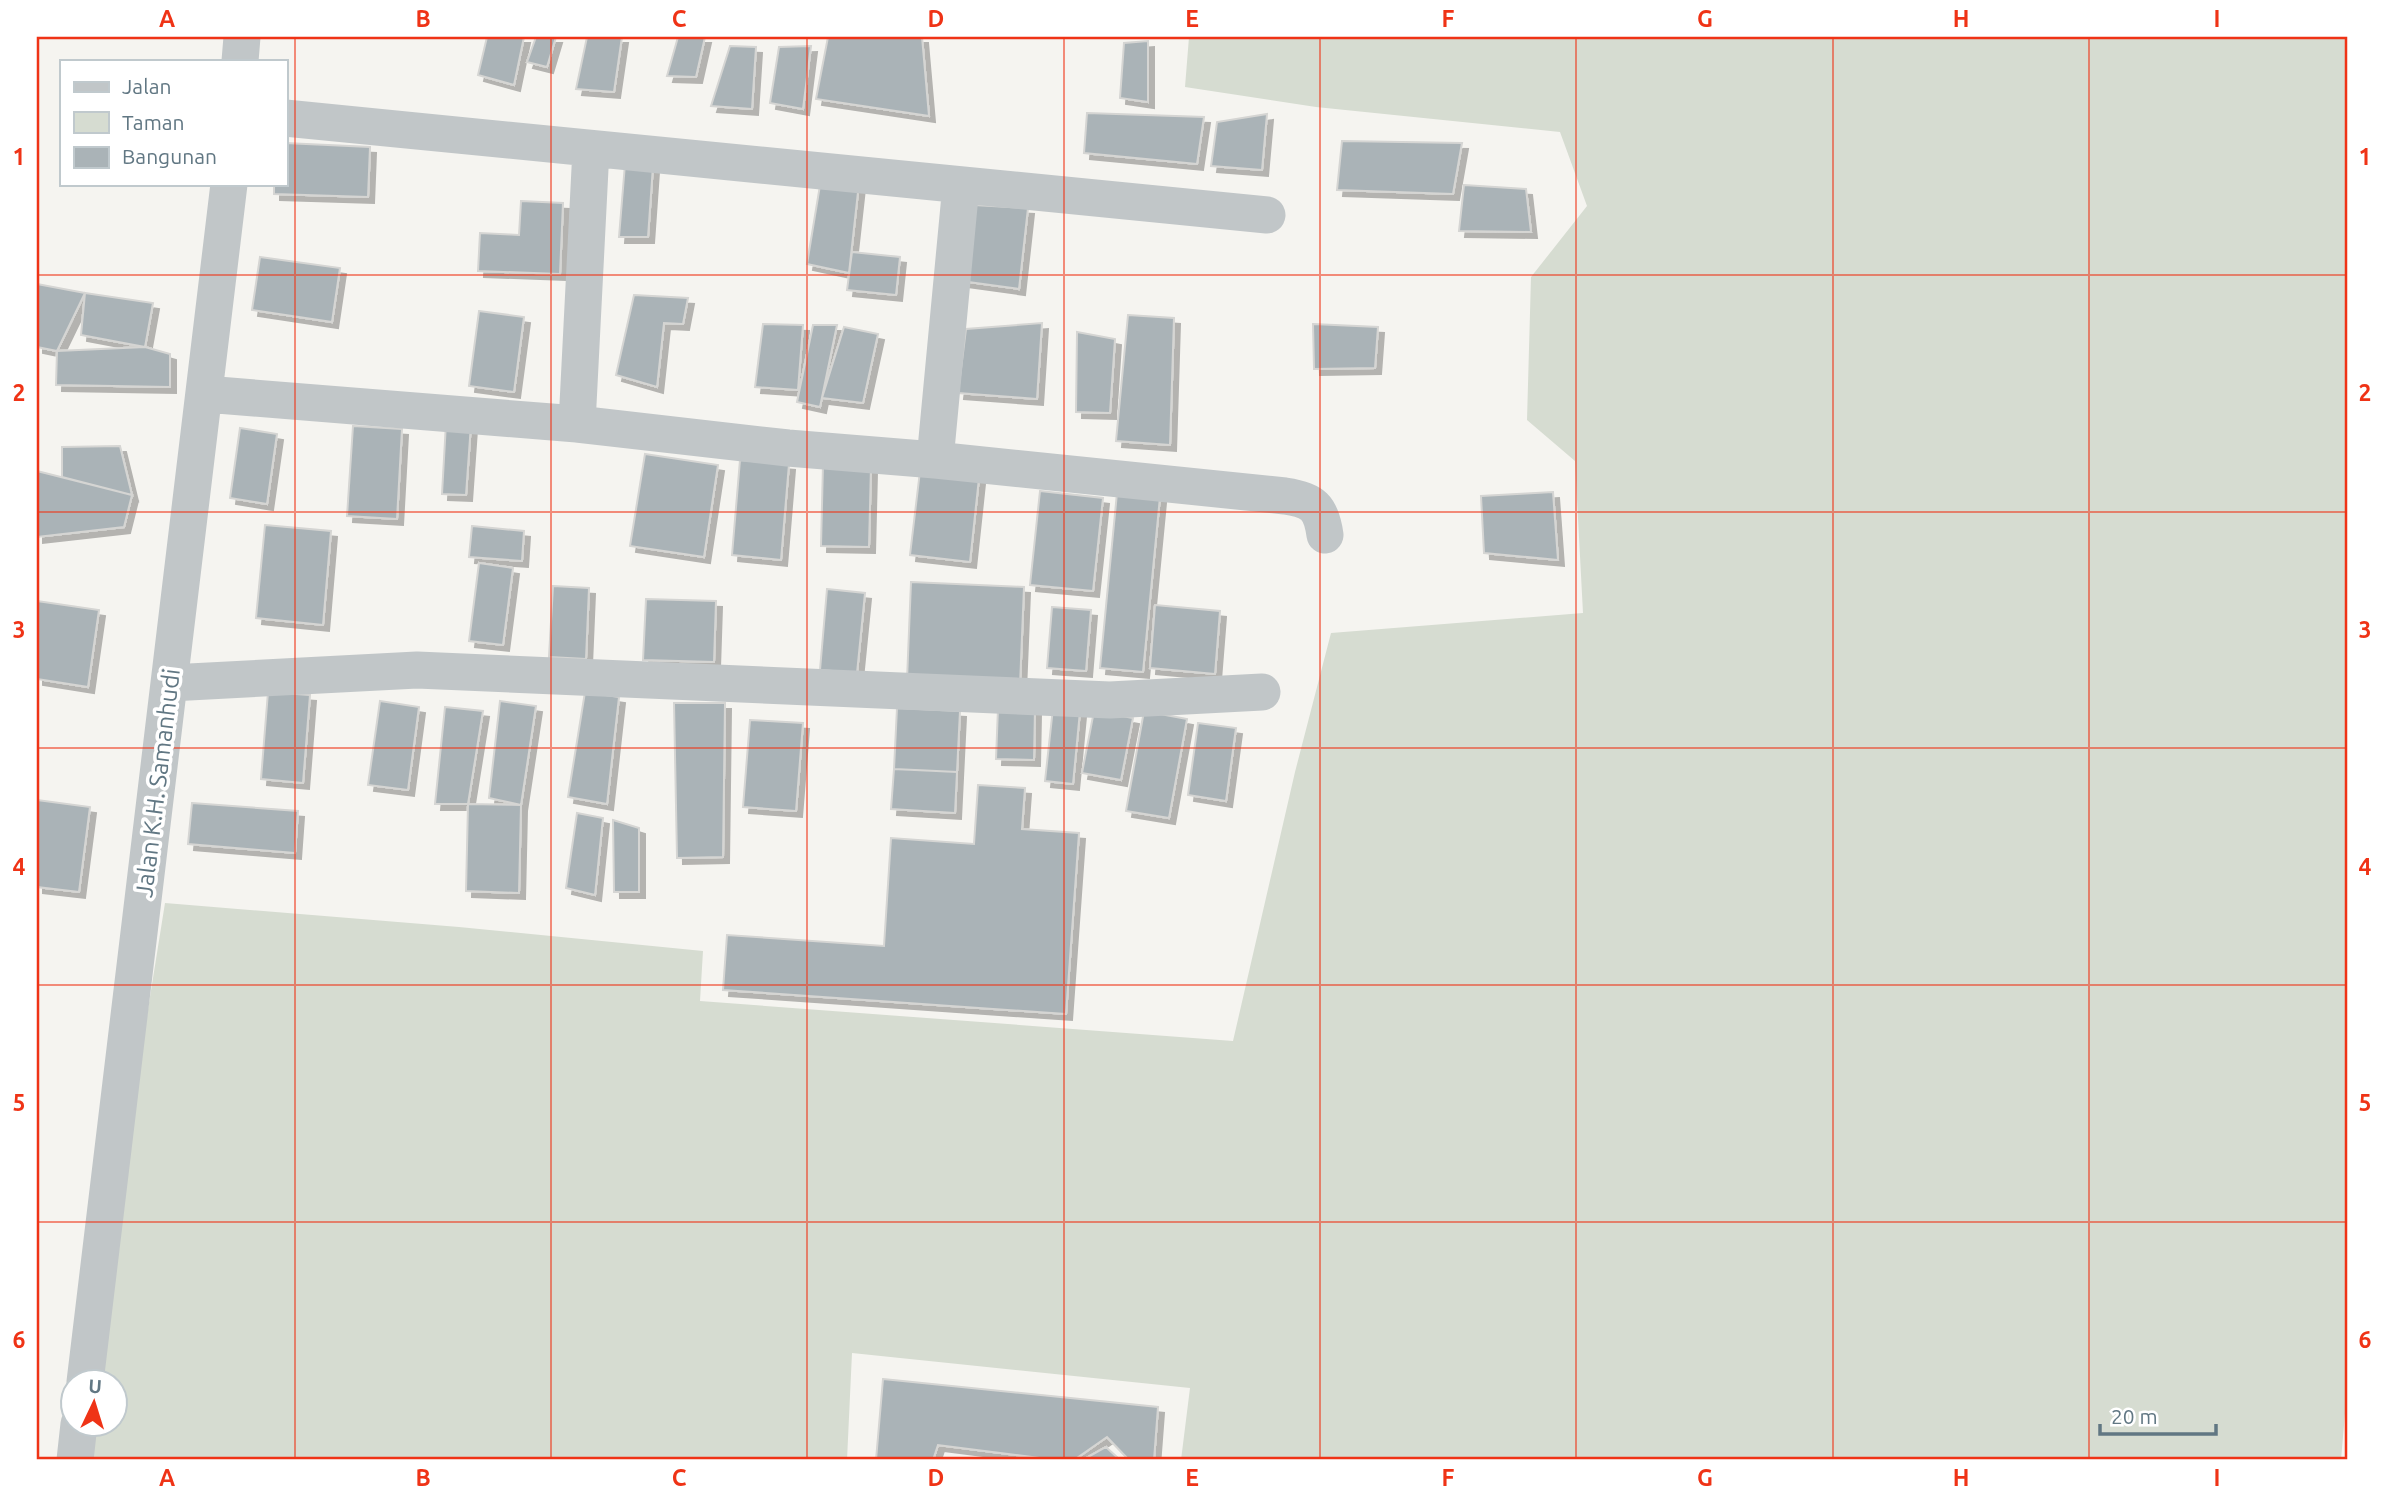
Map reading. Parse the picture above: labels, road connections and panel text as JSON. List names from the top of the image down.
{
  "streets": {
    "street": ["Jalan K.H. Samanhudi"]
  },
  "legend": ["Jalan", "Taman", "Bangunan"],
  "scale_bar": "20 m",
  "north": "top",
  "grid": {
    "columns": [
      "A",
      "B",
      "C",
      "D",
      "E",
      "F",
      "G",
      "H",
      "I"
    ],
    "rows": [
      "1",
      "2",
      "3",
      "4",
      "5",
      "6"
    ]
  }
}
